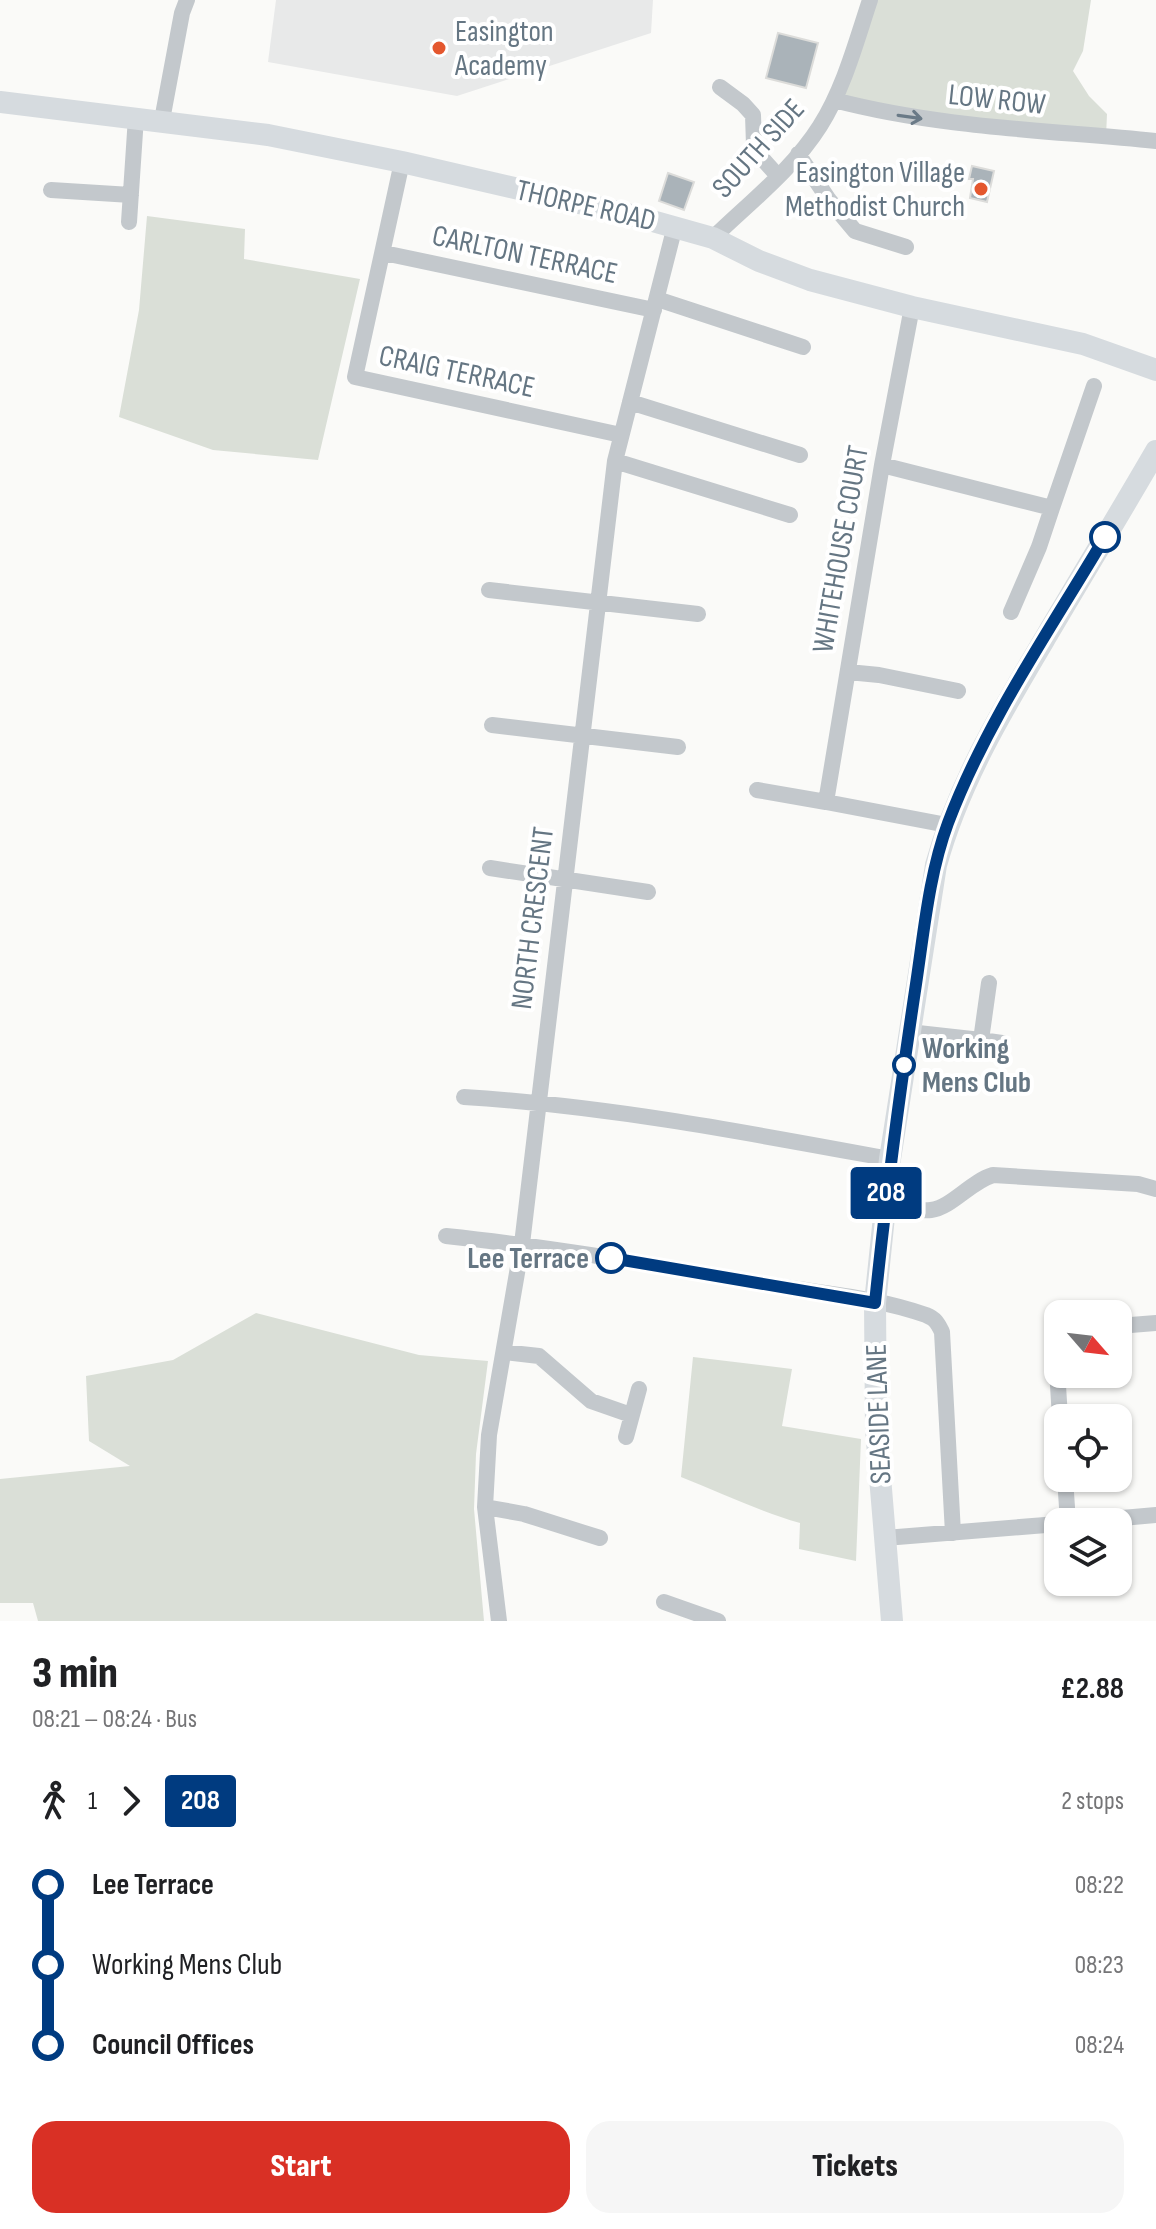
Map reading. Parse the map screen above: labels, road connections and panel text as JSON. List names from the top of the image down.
{
  "streets": {
    "main road": ["THORPE ROAD", "SEASIDE LANE"],
    "street": [
      "LOW ROW",
      "SOUTH SIDE",
      "CARLTON TERRACE",
      "CRAIG TERRACE",
      "WHITEHOUSE COURT",
      "NORTH CRESCENT"
    ]
  },
  "crossings": [
    ["LOW ROW", "SOUTH SIDE"],
    ["SOUTH SIDE", "THORPE ROAD"],
    ["THORPE ROAD", "CRAIG TERRACE"],
    ["THORPE ROAD", "WHITEHOUSE COURT"],
    ["THORPE ROAD", "NORTH CRESCENT"],
    ["CARLTON TERRACE", "CRAIG TERRACE"],
    ["CARLTON TERRACE", "NORTH CRESCENT"],
    ["CRAIG TERRACE", "NORTH CRESCENT"]
  ],
  "one_way": ["LOW ROW"],
  "places": [
    "Easington Academy",
    "Easington Village Methodist Church",
    "Working Mens Club",
    "Lee Terrace"
  ],
  "lines": ["bus line 208"],
  "north": "bottom right",
  "page": {
    "on_map": "208",
    "heading": ["3 min", "08:21 – 08:24 · Bus", "£2.88"],
    "legs": ["1", "208", "2 stops"],
    "list": [
      {
        "name": "Lee Terrace",
        "value": "08:22"
      },
      {
        "name": "Working Mens Club",
        "value": "08:23"
      },
      {
        "name": "Council Offices",
        "value": "08:24"
      }
    ],
    "buttons": ["Start", "Tickets"]
  }
}
